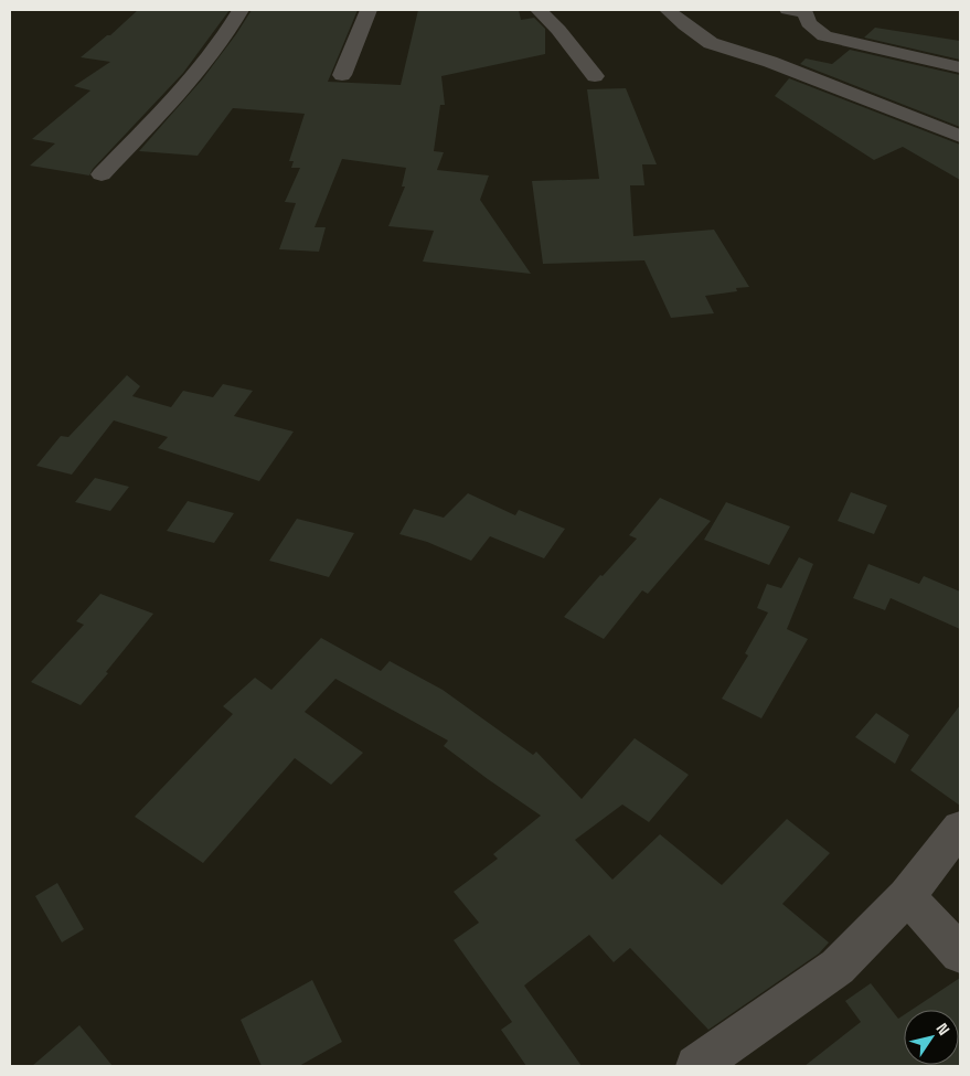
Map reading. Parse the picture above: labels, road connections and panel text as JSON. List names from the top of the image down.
{
  "north": "top right"
}
